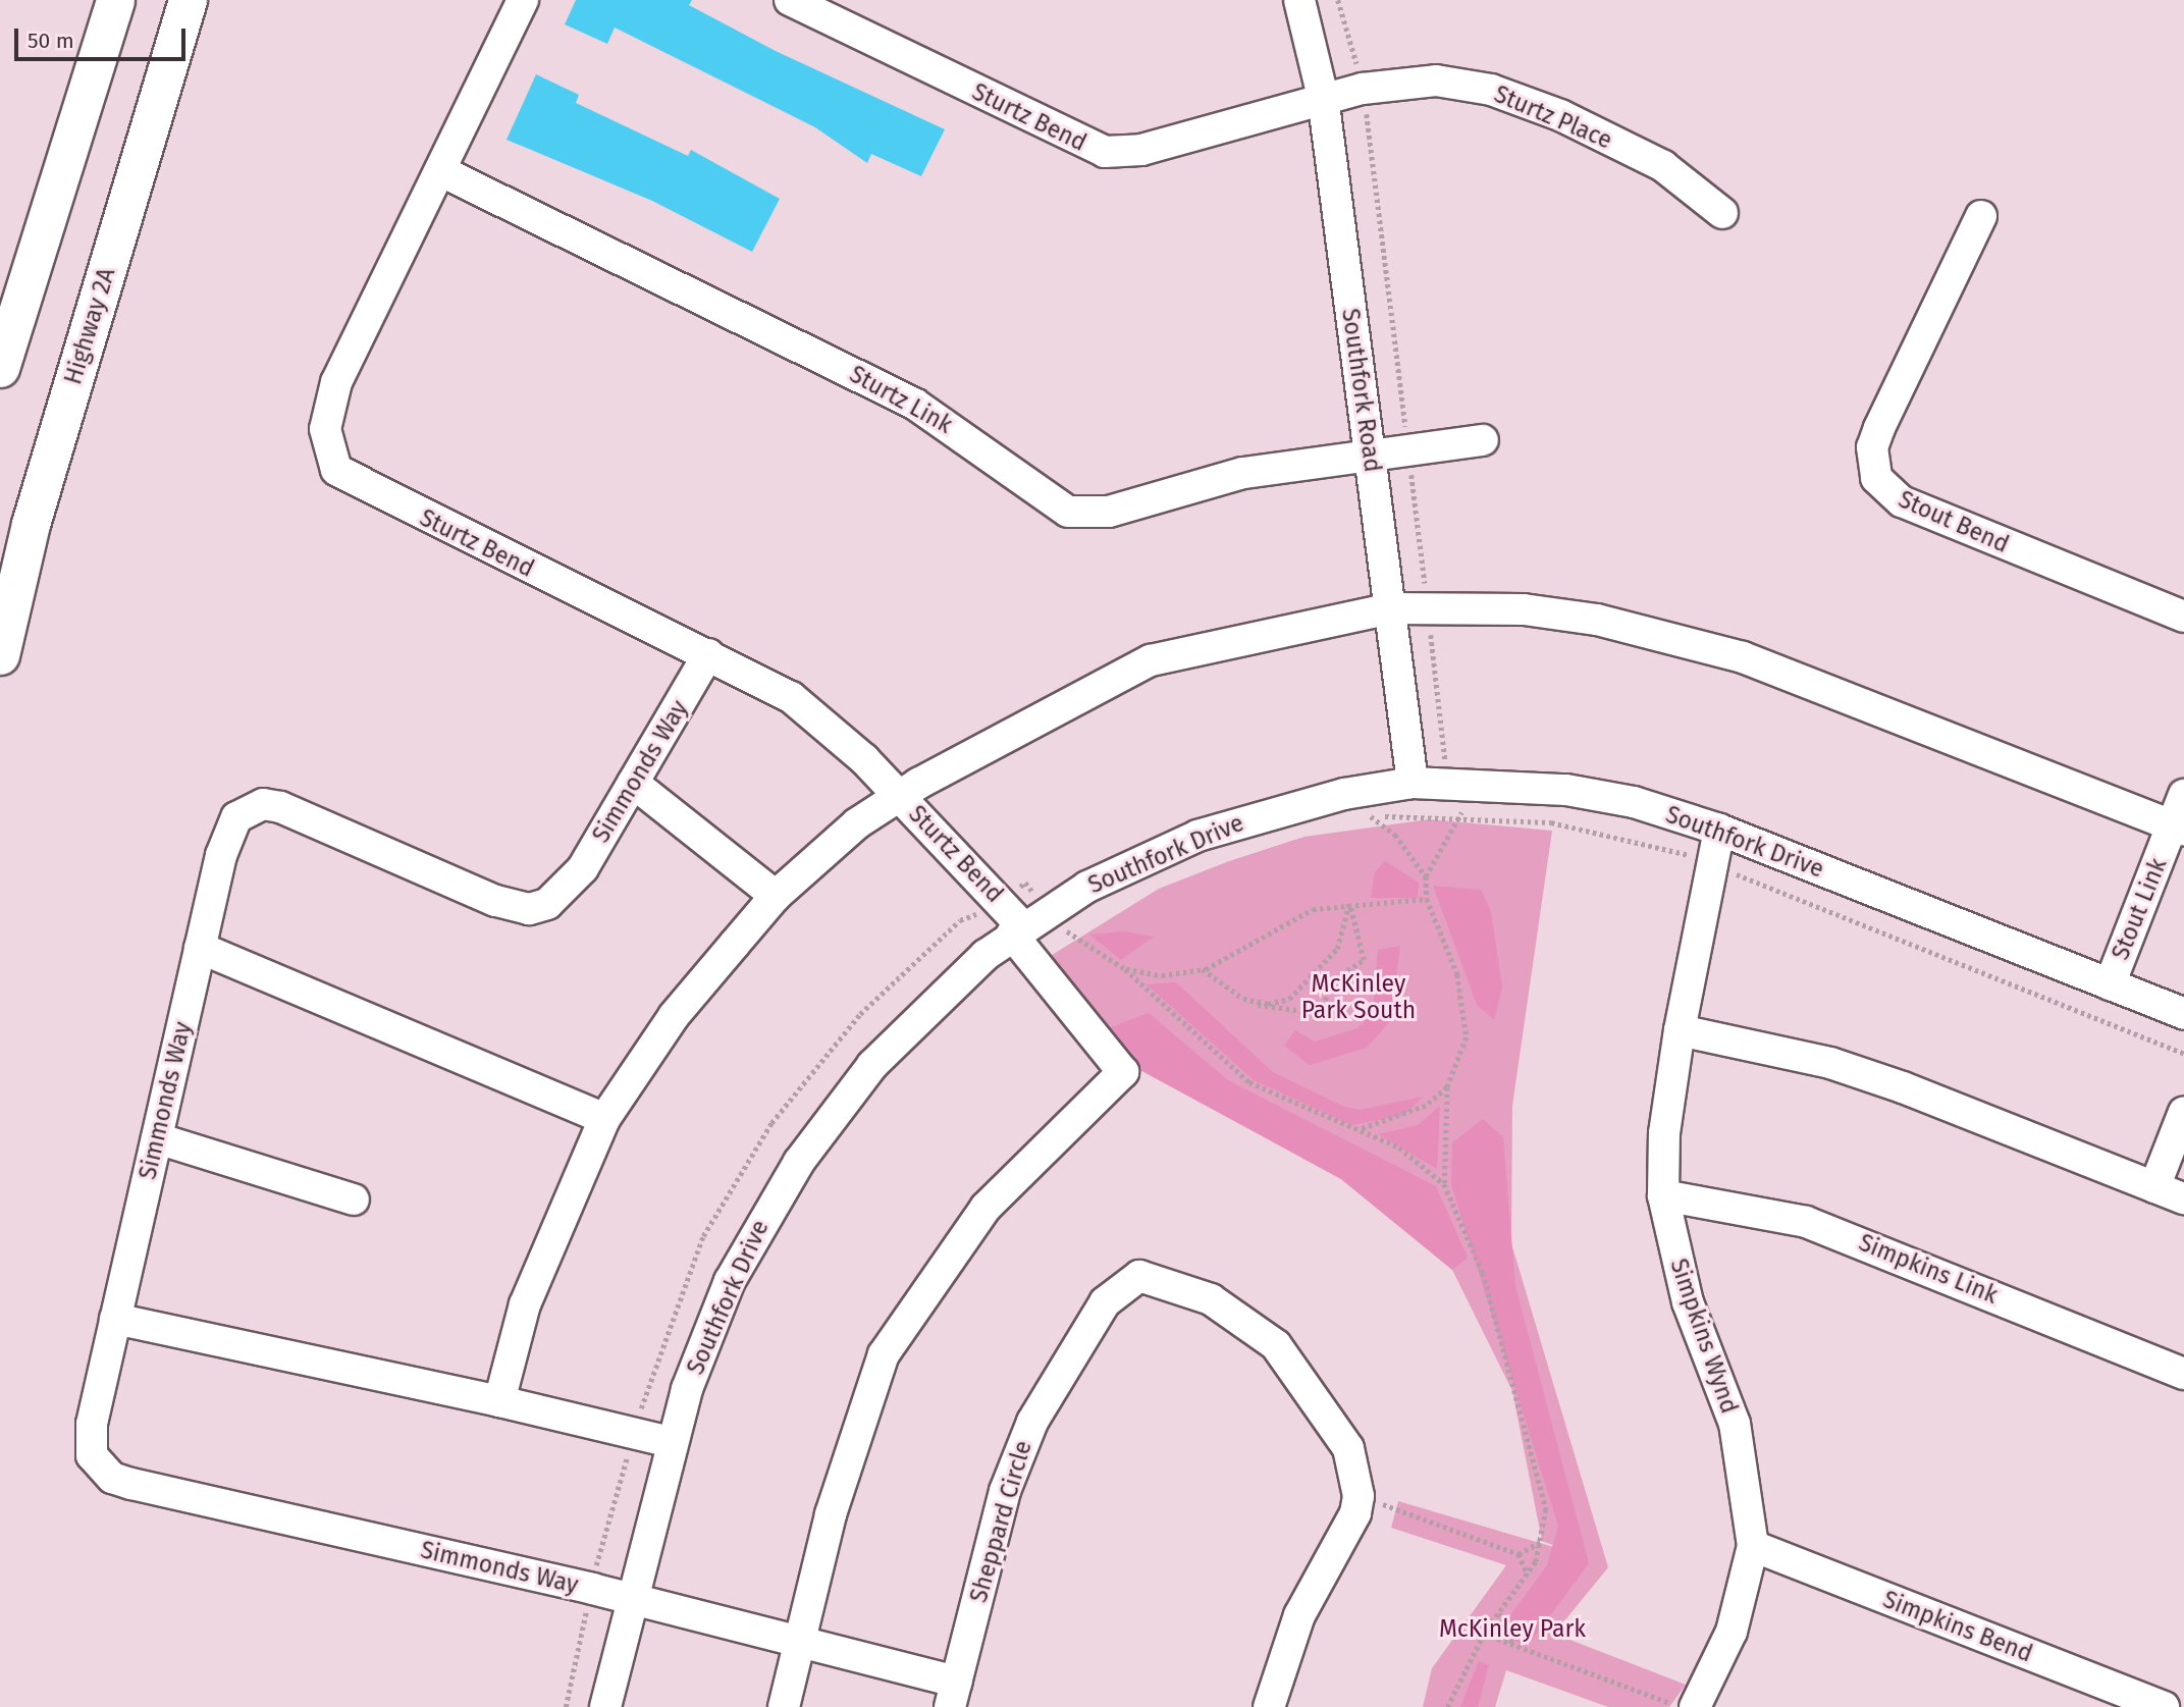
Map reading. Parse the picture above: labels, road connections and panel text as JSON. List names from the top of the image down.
{
  "streets": {
    "main road": ["Highway 2A"],
    "street": [
      "Sturtz Bend",
      "Sturtz Place",
      "Southfork Road",
      "Sturtz Link",
      "Stout Bend",
      "Simmonds Way",
      "Southfork Drive",
      "Stout Link",
      "Simpkins Link",
      "Simpkins Wynd",
      "Sheppard Circle",
      "Simpkins Bend"
    ]
  },
  "crossings": [
    ["Sturtz Bend", "Sturtz Place"],
    ["Sturtz Bend", "Southfork Road"],
    ["Sturtz Bend", "Sturtz Link"],
    ["Sturtz Bend", "Simmonds Way"],
    ["Sturtz Bend", "Southfork Drive"],
    ["Sturtz Bend", "Sheppard Circle"],
    ["Sturtz Place", "Southfork Road"],
    ["Southfork Road", "Sturtz Link"],
    ["Southfork Road", "Southfork Drive"],
    ["Simmonds Way", "Southfork Drive"],
    ["Simmonds Way", "Sheppard Circle"],
    ["Southfork Drive", "Stout Link"],
    ["Southfork Drive", "Simpkins Wynd"],
    ["Southfork Drive", "Sheppard Circle"],
    ["Simpkins Link", "Simpkins Wynd"],
    ["Simpkins Wynd", "Simpkins Bend"]
  ],
  "parks": ["McKinley Park South", "McKinley Park"],
  "scale_bar": "50 m"
}
